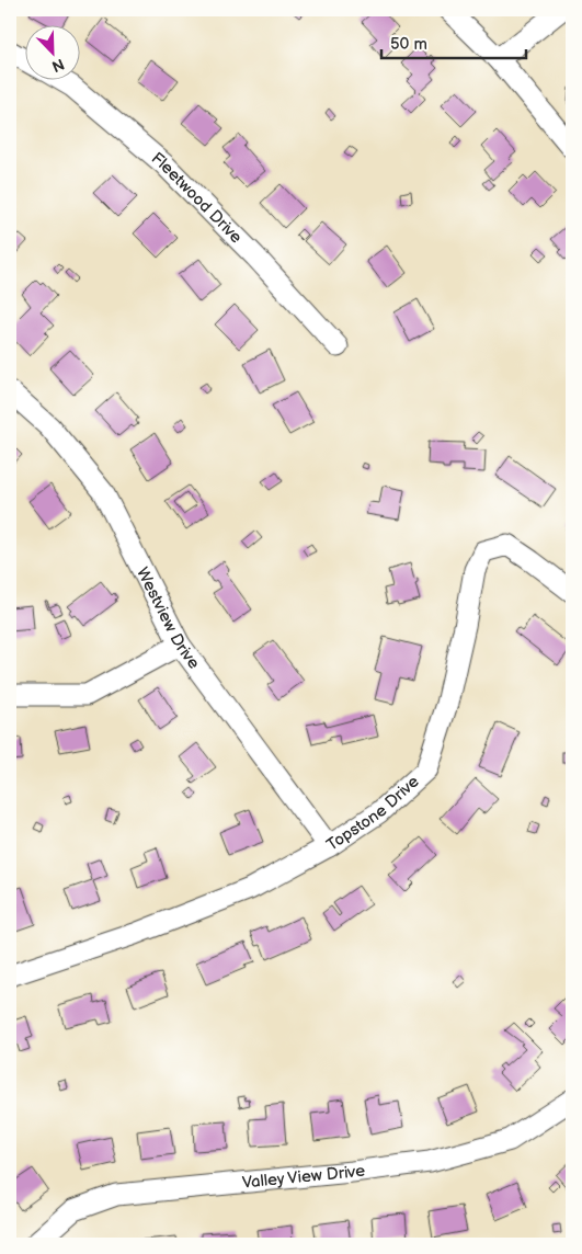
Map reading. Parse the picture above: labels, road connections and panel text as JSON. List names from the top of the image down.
{
  "streets": {
    "street": [
      "Fleetwood Drive",
      "Westview Drive",
      "Topstone Drive",
      "Valley View Drive"
    ]
  },
  "crossings": [
    ["Westview Drive", "Topstone Drive"]
  ],
  "scale_bar": "50 m",
  "north": "bottom right"
}
